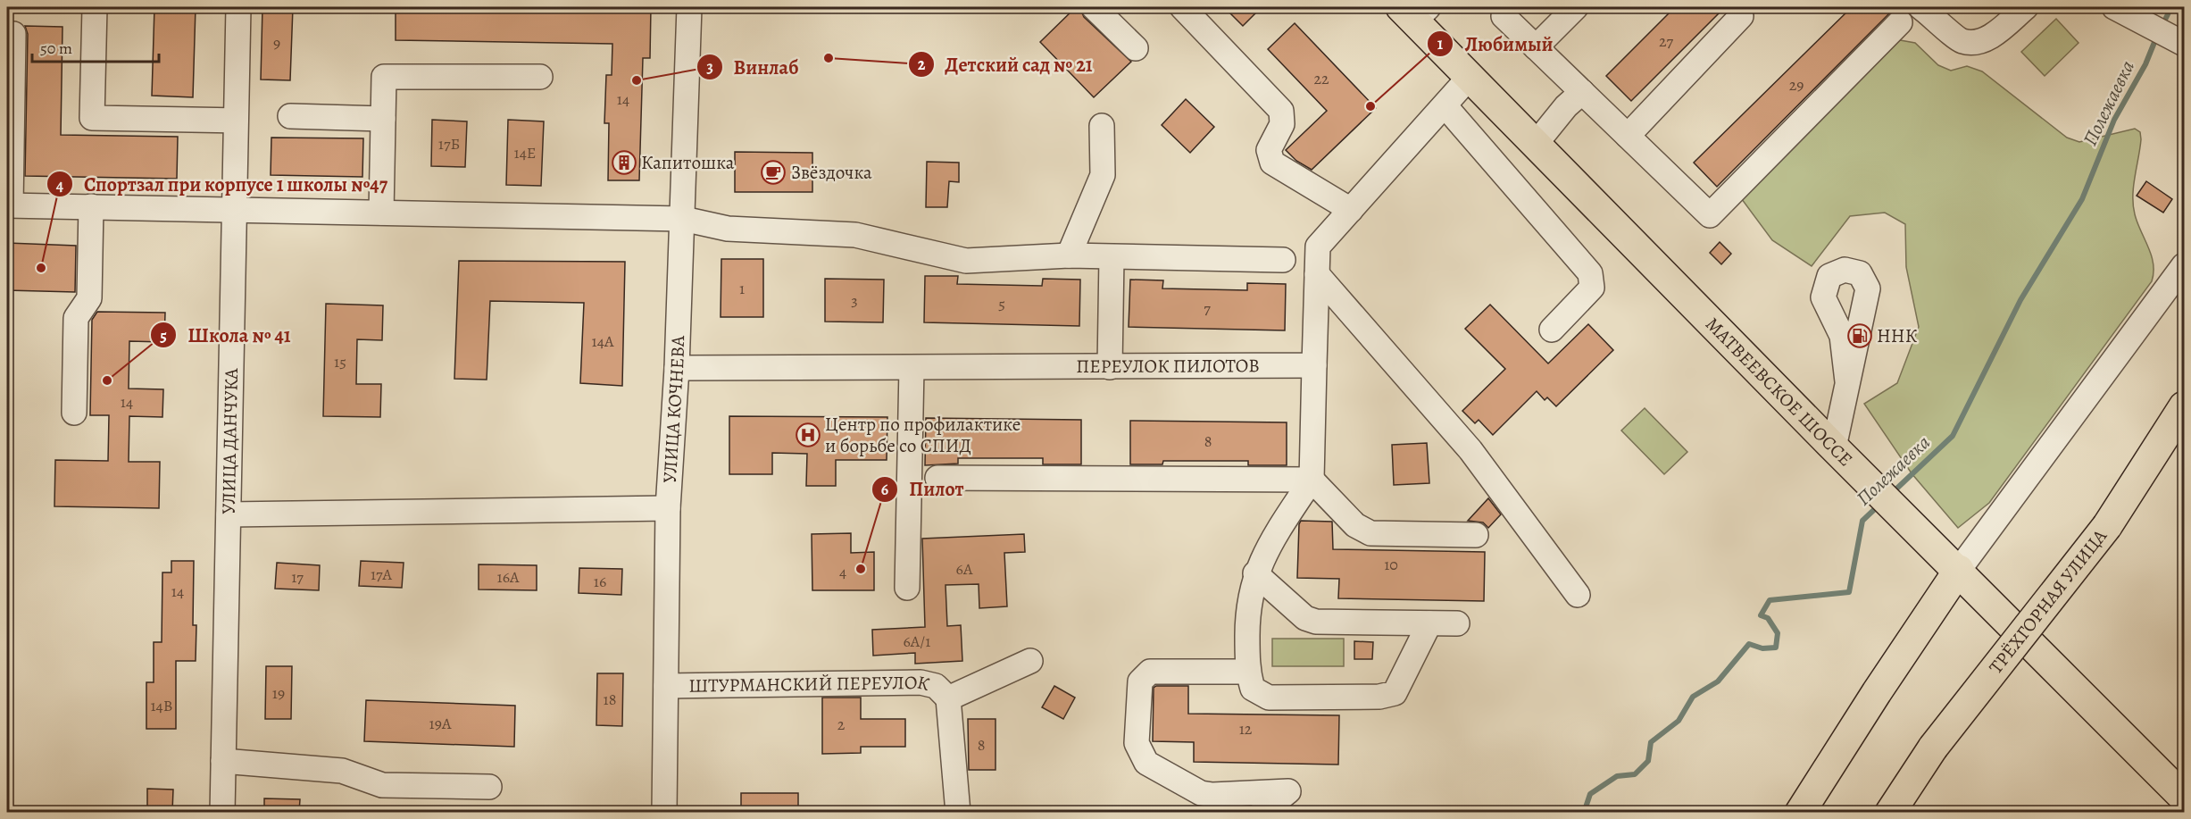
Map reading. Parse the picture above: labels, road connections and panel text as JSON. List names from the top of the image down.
{
  "streets": {
    "main road": ["МАТВЕЕВСКОЕ ШОССЕ", "ТРЁХГОРНАЯ УЛИЦА"],
    "street": [
      "ПЕРЕУЛОК ПИЛОТОВ",
      "УЛИЦА КОЧНЕВА",
      "УЛИЦА ДАНЧУКА",
      "ШТУРМАНСКИЙ ПЕРЕУЛОК"
    ]
  },
  "crossings": [
    ["ПЕРЕУЛОК ПИЛОТОВ", "УЛИЦА КОЧНЕВА"],
    ["УЛИЦА КОЧНЕВА", "ШТУРМАНСКИЙ ПЕРЕУЛОК"]
  ],
  "water": ["Полежаевка"],
  "places": {
    "other": [
      "Детский сад № 21",
      "Винлаб",
      "Любимый",
      "Спортзал при корпусе 1 школы №47",
      "Школа № 41",
      "Пилот"
    ],
    "building": ["Капитошка"],
    "cafe": ["Звёздочка"],
    "fuel station": ["ННК"],
    "hospital": ["Центр по профилактике и борьбе со СПИД"]
  },
  "house_numbers": [
    "27",
    "9",
    "22",
    "29",
    "14",
    "17Б",
    "14Е",
    "1",
    "3",
    "5",
    "7",
    "14А",
    "15",
    "14",
    "8",
    "10",
    "6А",
    "4",
    "17А",
    "17",
    "16А",
    "16",
    "14",
    "6А/1",
    "19",
    "18",
    "14В",
    "19А",
    "2",
    "12",
    "8"
  ],
  "scale_bar": "50 m"
}
